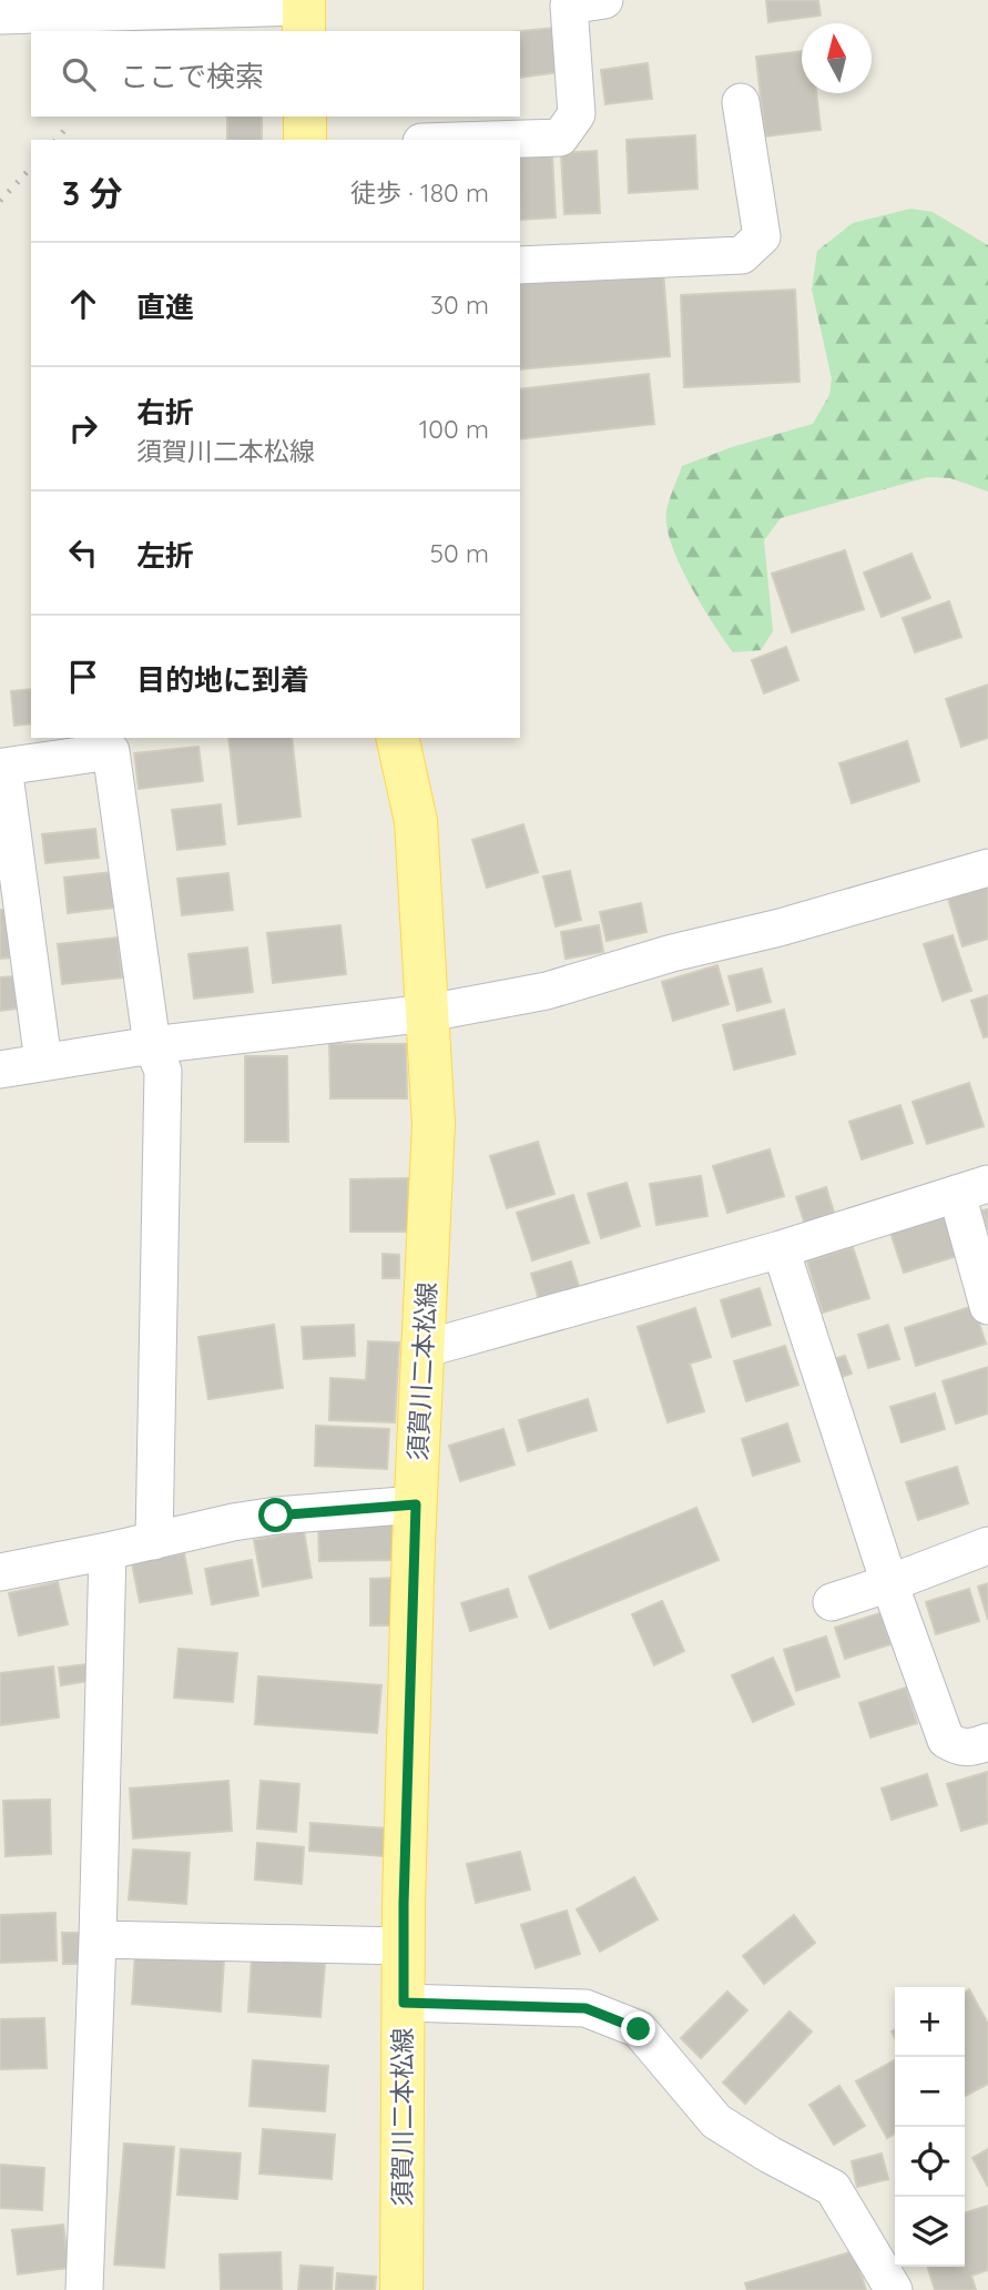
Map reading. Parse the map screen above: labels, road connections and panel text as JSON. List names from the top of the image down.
{
  "streets": {
    "main road": ["須賀川二本松線"]
  },
  "north": "top",
  "page": {
    "search": "ここで検索",
    "heading": ["3 分", "徒歩 · 180 m"],
    "list": [
      ["直進", "30 m"],
      ["右折", "須賀川二本松線", "100 m"],
      ["左折", "50 m"],
      "目的地に到着"
    ],
    "map_buttons": ["+", "−"]
  }
}
